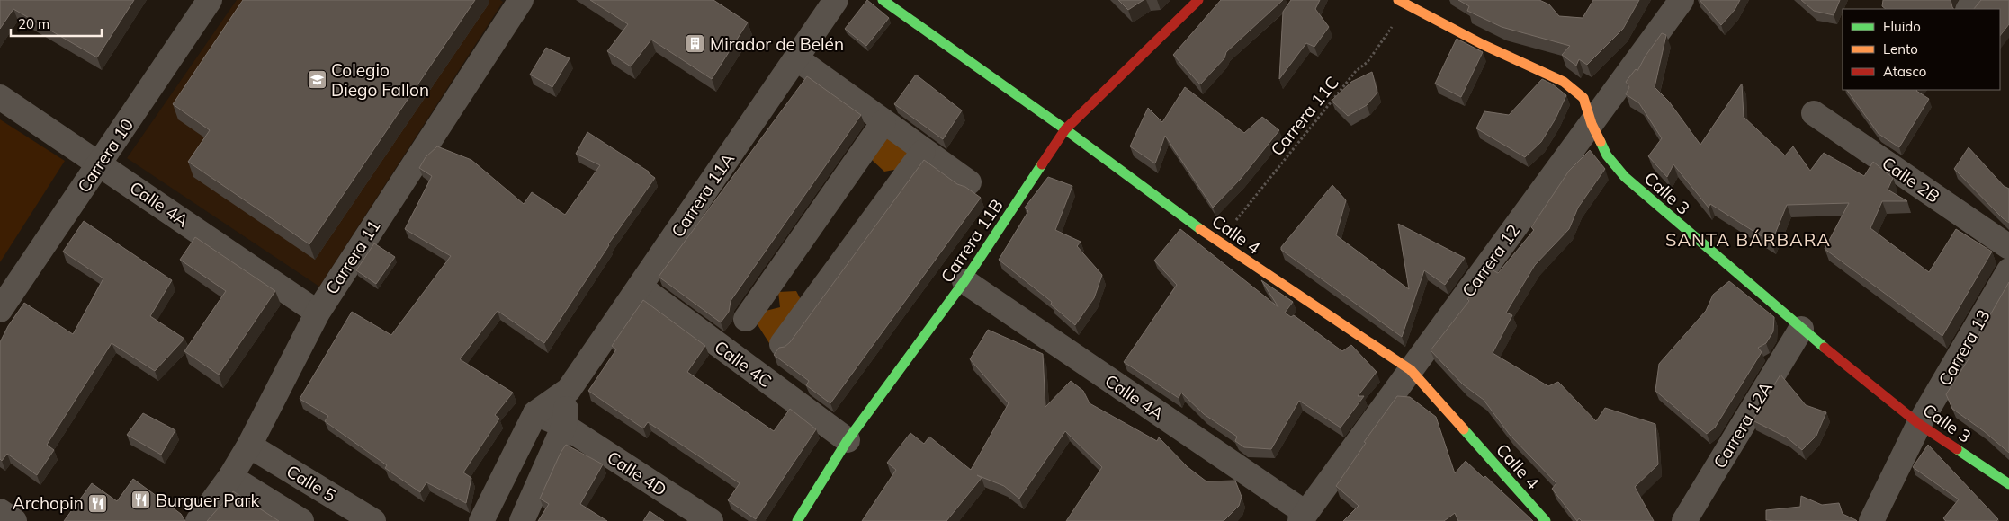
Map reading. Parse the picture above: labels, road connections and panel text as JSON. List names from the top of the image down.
{
  "streets": {
    "street": [
      "Carrera 10",
      "Calle 2B",
      "Calle 3",
      "Carrera 11A",
      "Calle 4A",
      "Calle 4",
      "Carrera 11B",
      "Carrera 11",
      "Carrera 12",
      "Carrera 13",
      "Calle 4C",
      "Carrera 12A",
      "Calle 4D",
      "Calle 5"
    ],
    "path": ["Carrera 11C"]
  },
  "crossings": [
    ["Carrera 11C", "Calle 3"],
    ["Carrera 11C", "Calle 4"],
    ["Carrera 10", "Calle 4A"],
    ["Calle 3", "Carrera 12"],
    ["Calle 3", "Carrera 13"],
    ["Calle 3", "Carrera 12A"],
    ["Carrera 11A", "Calle 4C"],
    ["Carrera 11A", "Calle 4D"],
    ["Calle 4A", "Carrera 11B"],
    ["Calle 4A", "Carrera 11"],
    ["Calle 4A", "Carrera 12"],
    ["Calle 4", "Carrera 11B"],
    ["Calle 4", "Carrera 12"],
    ["Carrera 11B", "Calle 4C"],
    ["Carrera 11", "Calle 5"]
  ],
  "districts": ["SANTA BÁRBARA"],
  "places": {
    "building": ["Mirador de Belén"],
    "school or university": ["Colegio Diego Fallon"],
    "restaurant": ["Burguer Park", "Archopin"]
  },
  "legend": ["Fluido", "Lento", "Atasco"],
  "scale_bar": "20 m"
}
